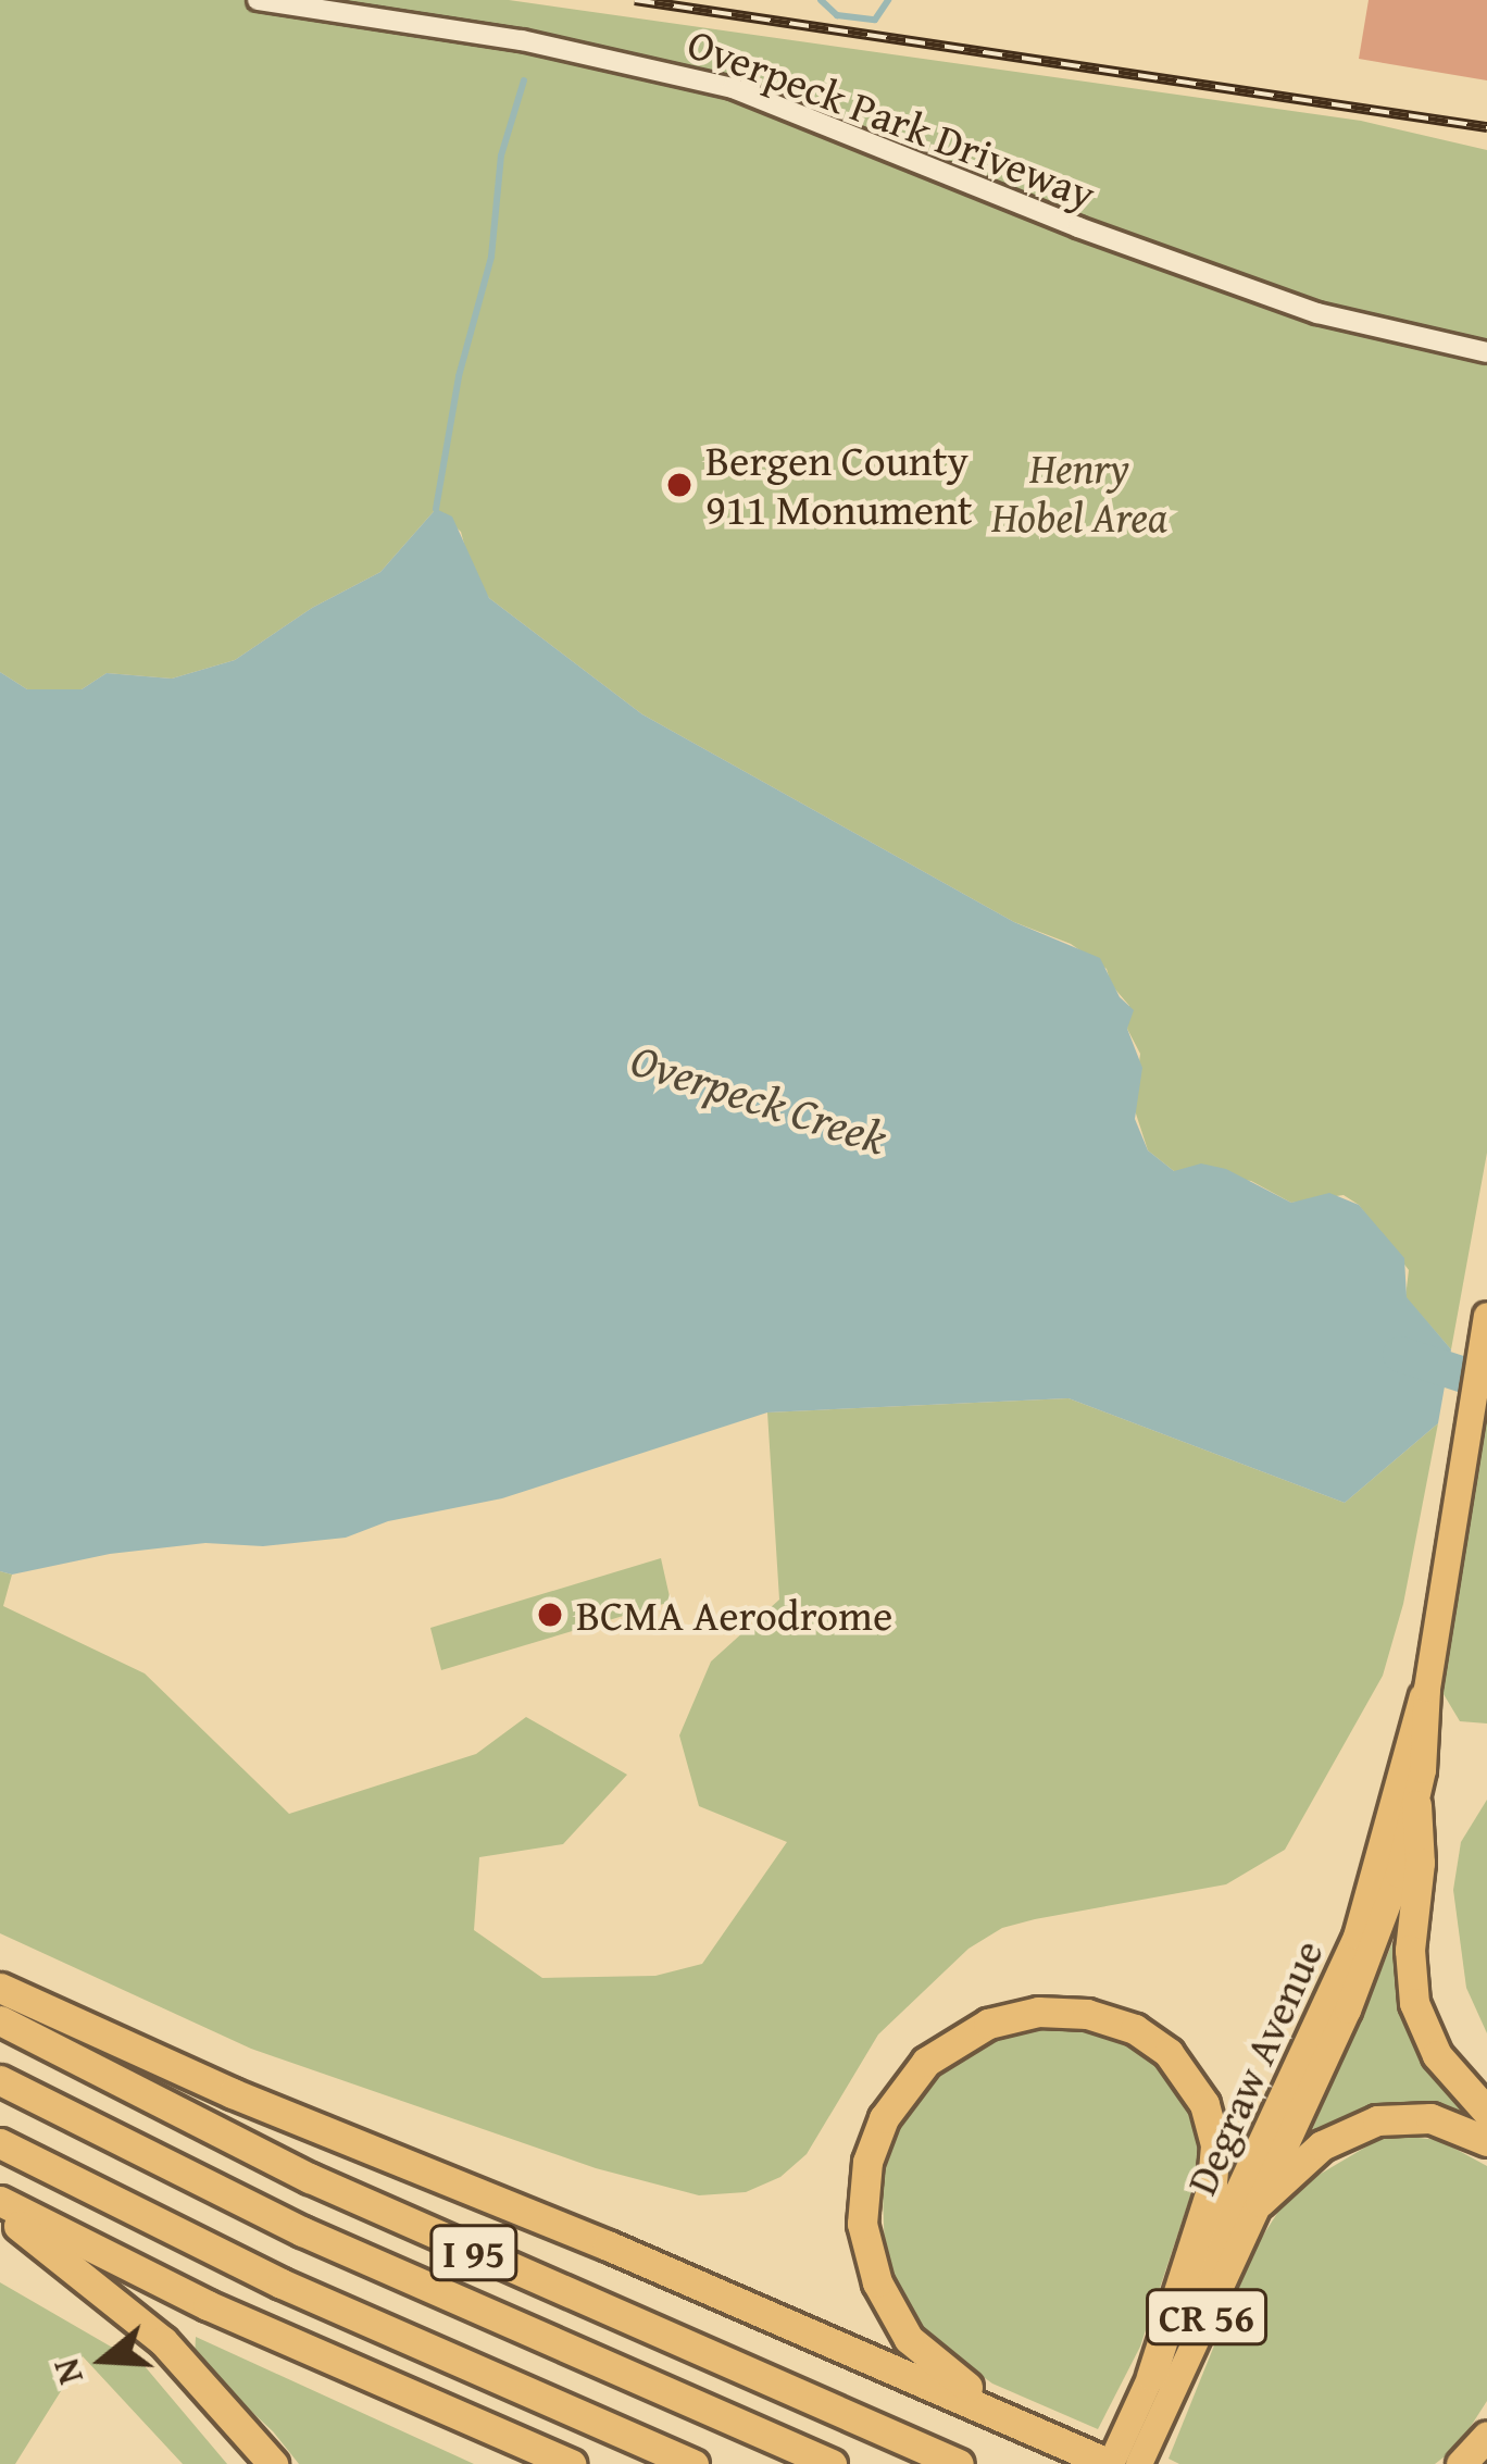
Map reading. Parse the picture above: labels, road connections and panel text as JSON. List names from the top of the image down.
{
  "streets": {
    "highway": ["I 95"],
    "main road": ["Degraw Avenue", "CR 56"],
    "street": ["Overpeck Park Driveway"]
  },
  "water": ["Overpeck Creek"],
  "parks": ["Henry Hobel Area"],
  "places": ["Bergen County 911 Monument", "BCMA Aerodrome"],
  "north": "left"
}
